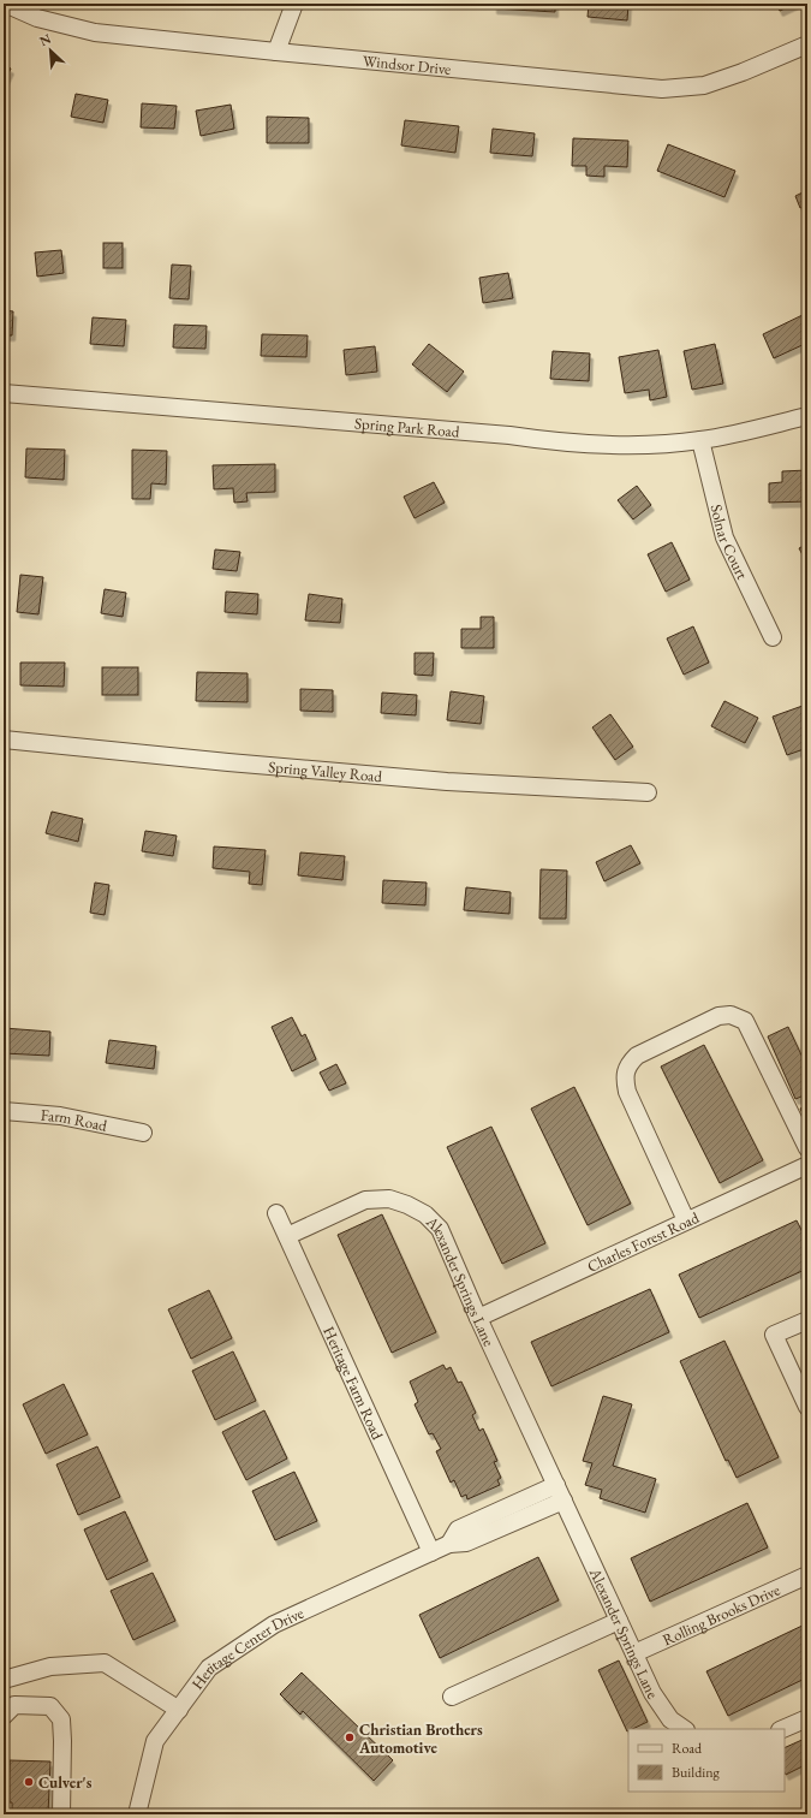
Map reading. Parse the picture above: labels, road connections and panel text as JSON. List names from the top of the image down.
{
  "streets": {
    "street": [
      "Windsor Drive",
      "Spring Park Road",
      "Solnar Court",
      "Spring Valley Road",
      "Farm Road",
      "Charles Forest Road",
      "Alexander Springs Lane",
      "Heritage Farm Road",
      "Rolling Brooks Drive",
      "Heritage Center Drive"
    ]
  },
  "crossings": [
    ["Spring Park Road", "Solnar Court"],
    ["Charles Forest Road", "Alexander Springs Lane"],
    ["Alexander Springs Lane", "Heritage Farm Road"],
    ["Alexander Springs Lane", "Rolling Brooks Drive"],
    ["Heritage Farm Road", "Heritage Center Drive"]
  ],
  "places": ["Christian Brothers Automotive", "Culver's"],
  "legend": ["Road", "Building"],
  "north": "top left"
}
